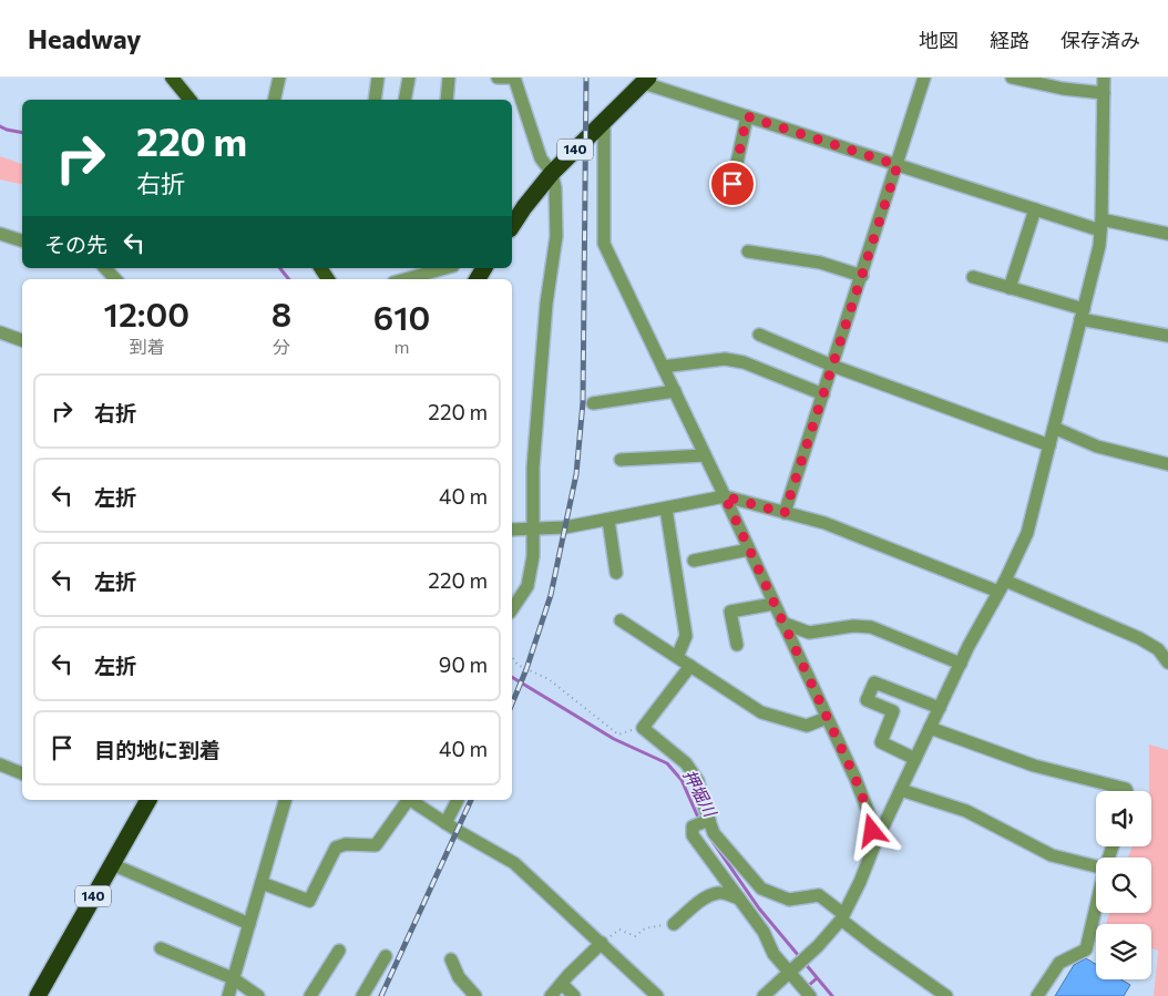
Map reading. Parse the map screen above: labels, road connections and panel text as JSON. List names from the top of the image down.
{
  "streets": {
    "highway": ["140"]
  },
  "water": ["押堀川"],
  "page": {
    "header": "Headway",
    "nav": ["地図", "経路", "保存済み"],
    "turn": ["220 m", "右折"],
    "then": "その先",
    "eta": [
      "12:00",
      "到着",
      "8",
      "分",
      "610",
      "m"
    ],
    "list": [
      {
        "name": "右折",
        "value": "220 m"
      },
      {
        "name": "左折",
        "value": "40 m"
      },
      {
        "name": "左折",
        "value": "220 m"
      },
      {
        "name": "左折",
        "value": "90 m"
      },
      {
        "name": "目的地に到着",
        "value": "40 m"
      }
    ]
  }
}
